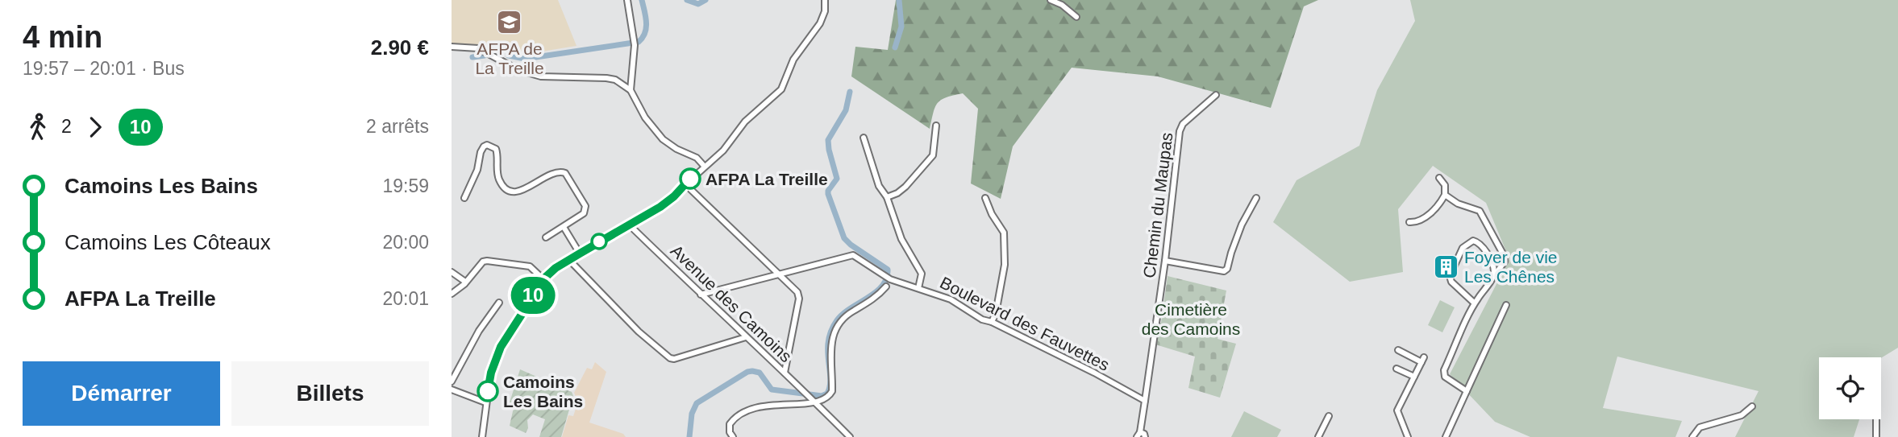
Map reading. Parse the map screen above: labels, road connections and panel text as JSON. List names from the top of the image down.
{
  "streets": {
    "street": ["Chemin du Maupas", "Avenue des Camoins", "Boulevard des Fauvettes"]
  },
  "crossings": [
    ["Chemin du Maupas", "Boulevard des Fauvettes"],
    ["Avenue des Camoins", "Boulevard des Fauvettes"]
  ],
  "parks": ["Cimetière des Camoins"],
  "places": {
    "school or university": ["AFPA de La Treille"],
    "other": ["AFPA La Treille", "Camoins Les Bains"],
    "building": ["Foyer de vie Les Chênes"]
  },
  "lines": ["bus line 10"],
  "page": {
    "heading": ["4 min", "19:57 – 20:01 · Bus", "2.90 €"],
    "on_map": "10",
    "legs": ["2", "10", "2 arrêts"],
    "list": [
      {
        "name": "Camoins Les Bains",
        "value": "19:59"
      },
      {
        "name": "Camoins Les Côteaux",
        "value": "20:00"
      },
      {
        "name": "AFPA La Treille",
        "value": "20:01"
      }
    ],
    "buttons": ["Démarrer", "Billets"]
  }
}
